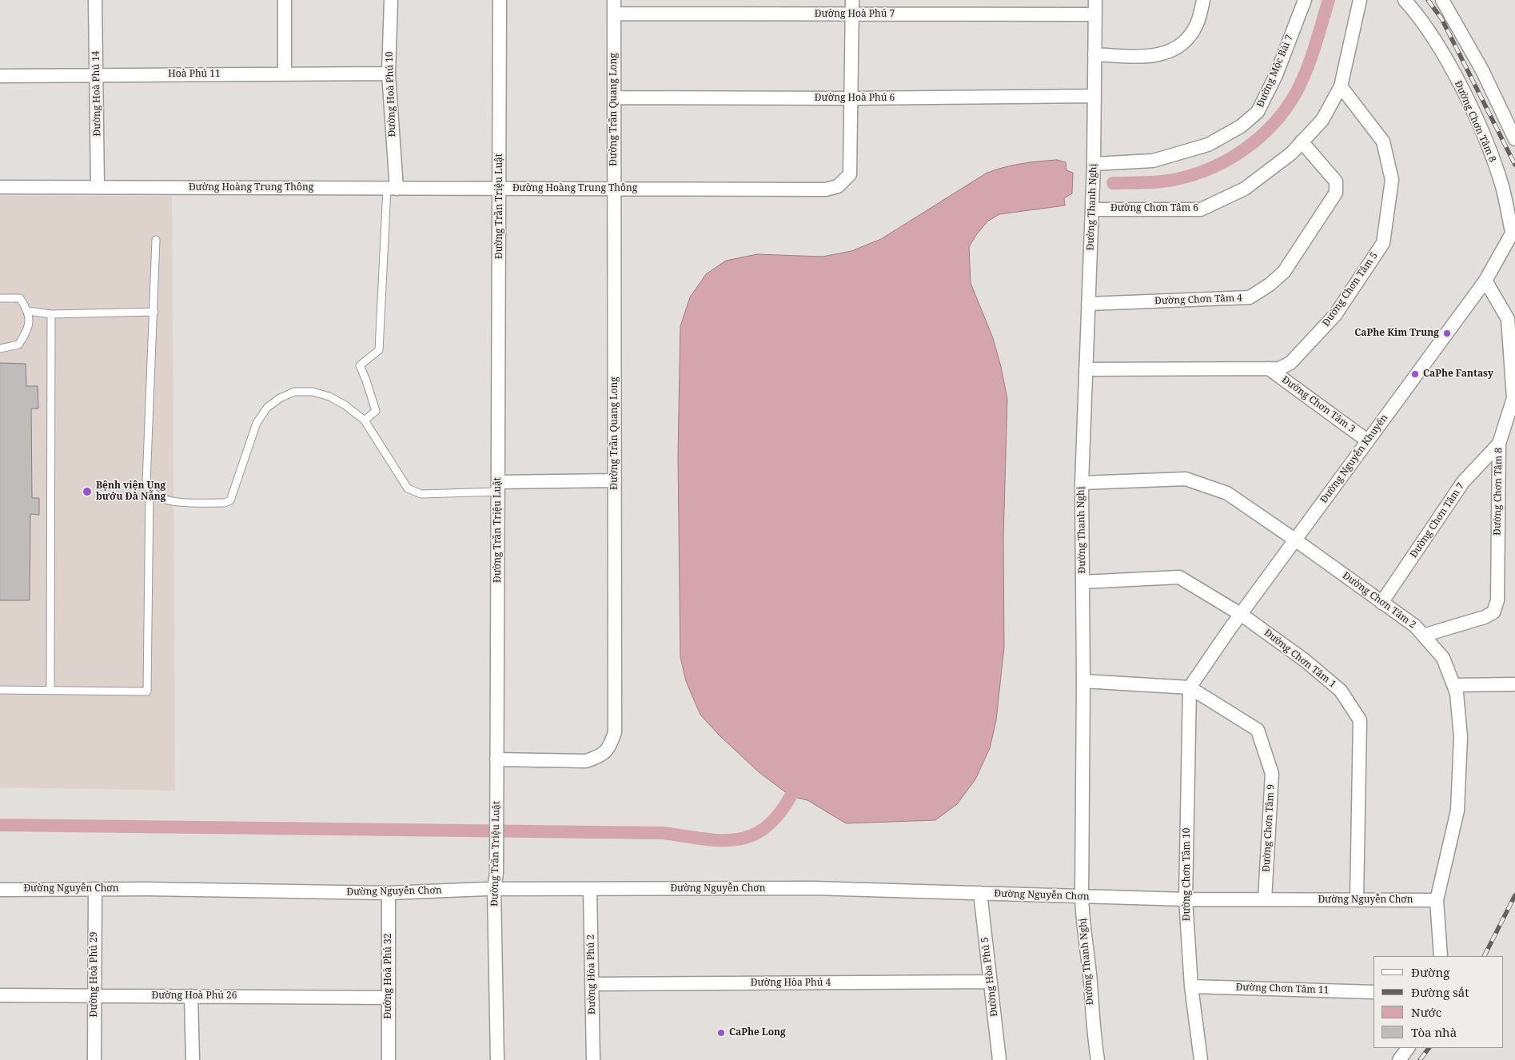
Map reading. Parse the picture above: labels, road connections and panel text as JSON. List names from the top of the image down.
{
  "streets": {
    "street": [
      "Đường Hoà Phú 7",
      "Đường Mộc Bài 7",
      "Hoà Phú 11",
      "Đường Hoà Phú 14",
      "Đường Hoà Phú 10",
      "Đường Hoà Phú 6",
      "Đường Trần Quang Long",
      "Đường Chơn Tâm 8",
      "Đường Hoàng Trung Thông",
      "Đường Trần Triệu Luật",
      "Đường Thanh Nghị",
      "Đường Chơn Tâm 6",
      "Đường Chơn Tâm 5",
      "Đường Chơn Tâm 4",
      "Đường Chơn Tâm 3",
      "Đường Nguyễn Khuyến",
      "Đường Chơn Tâm 7",
      "Đường Chơn Tâm 2",
      "Đường Chơn Tâm 1",
      "Đường Chơn Tâm 9",
      "Đường Chơn Tâm 10",
      "Đường Nguyễn Chơn",
      "Đường Hoà Phú 29",
      "Đường Hòa Phú 2",
      "Đường Hoà Phú 32",
      "Đường Hòa Phú 5",
      "Đường Hòa Phú 4",
      "Đường Chơn Tâm 11",
      "Đường Hoà Phú 26"
    ]
  },
  "crossings": [
    ["Đường Hoà Phú 7", "Đường Trần Quang Long"],
    ["Đường Hoà Phú 7", "Đường Hoàng Trung Thông"],
    ["Đường Hoà Phú 7", "Đường Thanh Nghị"],
    ["Đường Mộc Bài 7", "Đường Thanh Nghị"],
    ["Hoà Phú 11", "Đường Hoà Phú 14"],
    ["Hoà Phú 11", "Đường Hoà Phú 10"],
    ["Đường Hoà Phú 14", "Đường Hoàng Trung Thông"],
    ["Đường Hoà Phú 10", "Đường Hoàng Trung Thông"],
    ["Đường Hoà Phú 6", "Đường Trần Quang Long"],
    ["Đường Hoà Phú 6", "Đường Hoàng Trung Thông"],
    ["Đường Hoà Phú 6", "Đường Thanh Nghị"],
    ["Đường Trần Quang Long", "Đường Hoàng Trung Thông"],
    ["Đường Trần Quang Long", "Đường Trần Triệu Luật"],
    ["Đường Chơn Tâm 8", "Đường Nguyễn Khuyến"],
    ["Đường Chơn Tâm 8", "Đường Chơn Tâm 7"],
    ["Đường Chơn Tâm 8", "Đường Chơn Tâm 2"],
    ["Đường Hoàng Trung Thông", "Đường Trần Triệu Luật"],
    ["Đường Trần Triệu Luật", "Đường Nguyễn Chơn"],
    ["Đường Thanh Nghị", "Đường Chơn Tâm 6"],
    ["Đường Thanh Nghị", "Đường Chơn Tâm 5"],
    ["Đường Thanh Nghị", "Đường Chơn Tâm 4"],
    ["Đường Thanh Nghị", "Đường Chơn Tâm 2"],
    ["Đường Thanh Nghị", "Đường Chơn Tâm 1"],
    ["Đường Thanh Nghị", "Đường Chơn Tâm 9"],
    ["Đường Thanh Nghị", "Đường Nguyễn Chơn"],
    ["Đường Chơn Tâm 6", "Đường Chơn Tâm 5"],
    ["Đường Chơn Tâm 6", "Đường Chơn Tâm 4"],
    ["Đường Chơn Tâm 5", "Đường Chơn Tâm 3"],
    ["Đường Chơn Tâm 3", "Đường Nguyễn Khuyến"],
    ["Đường Nguyễn Khuyến", "Đường Chơn Tâm 2"],
    ["Đường Nguyễn Khuyến", "Đường Chơn Tâm 1"],
    ["Đường Nguyễn Khuyến", "Đường Chơn Tâm 9"],
    ["Đường Nguyễn Khuyến", "Đường Chơn Tâm 10"],
    ["Đường Chơn Tâm 7", "Đường Chơn Tâm 2"],
    ["Đường Chơn Tâm 2", "Đường Nguyễn Chơn"],
    ["Đường Chơn Tâm 1", "Đường Nguyễn Chơn"],
    ["Đường Chơn Tâm 9", "Đường Chơn Tâm 10"],
    ["Đường Chơn Tâm 9", "Đường Nguyễn Chơn"],
    ["Đường Chơn Tâm 10", "Đường Nguyễn Chơn"],
    ["Đường Chơn Tâm 10", "Đường Chơn Tâm 11"],
    ["Đường Nguyễn Chơn", "Đường Hoà Phú 29"],
    ["Đường Nguyễn Chơn", "Đường Hòa Phú 2"],
    ["Đường Nguyễn Chơn", "Đường Hoà Phú 32"],
    ["Đường Nguyễn Chơn", "Đường Hòa Phú 5"],
    ["Đường Hoà Phú 29", "Đường Hoà Phú 26"],
    ["Đường Hòa Phú 2", "Đường Hòa Phú 4"],
    ["Đường Hoà Phú 32", "Đường Hoà Phú 26"],
    ["Đường Hòa Phú 5", "Đường Hòa Phú 4"]
  ],
  "places": [
    "CaPhe Kim Trung",
    "CaPhe Fantasy",
    "Bệnh viện Ung bướu Đà Nẵng",
    "CaPhe Long"
  ],
  "legend": [
    "Đường",
    "Đường sắt",
    "Nước",
    "Tòa nhà"
  ]
}
